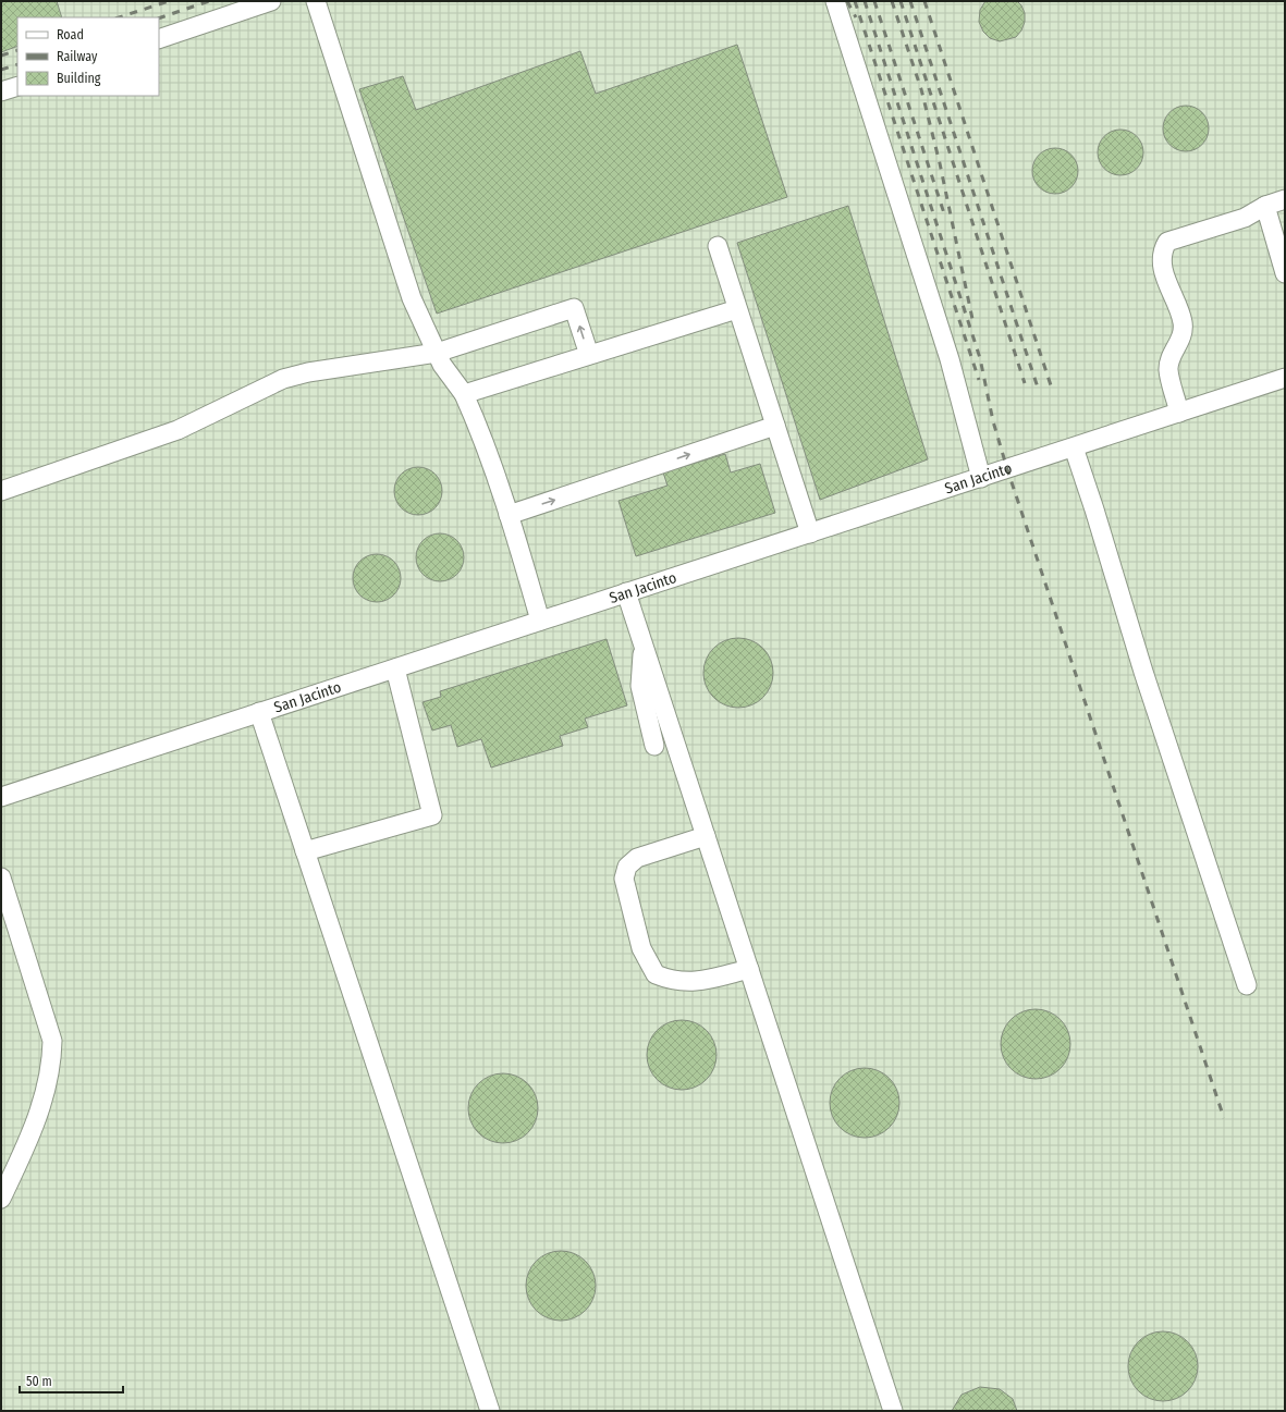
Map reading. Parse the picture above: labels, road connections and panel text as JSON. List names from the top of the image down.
{
  "streets": {
    "street": ["San Jacinto"]
  },
  "legend": ["Road", "Railway", "Building"],
  "scale_bar": "50 m"
}
